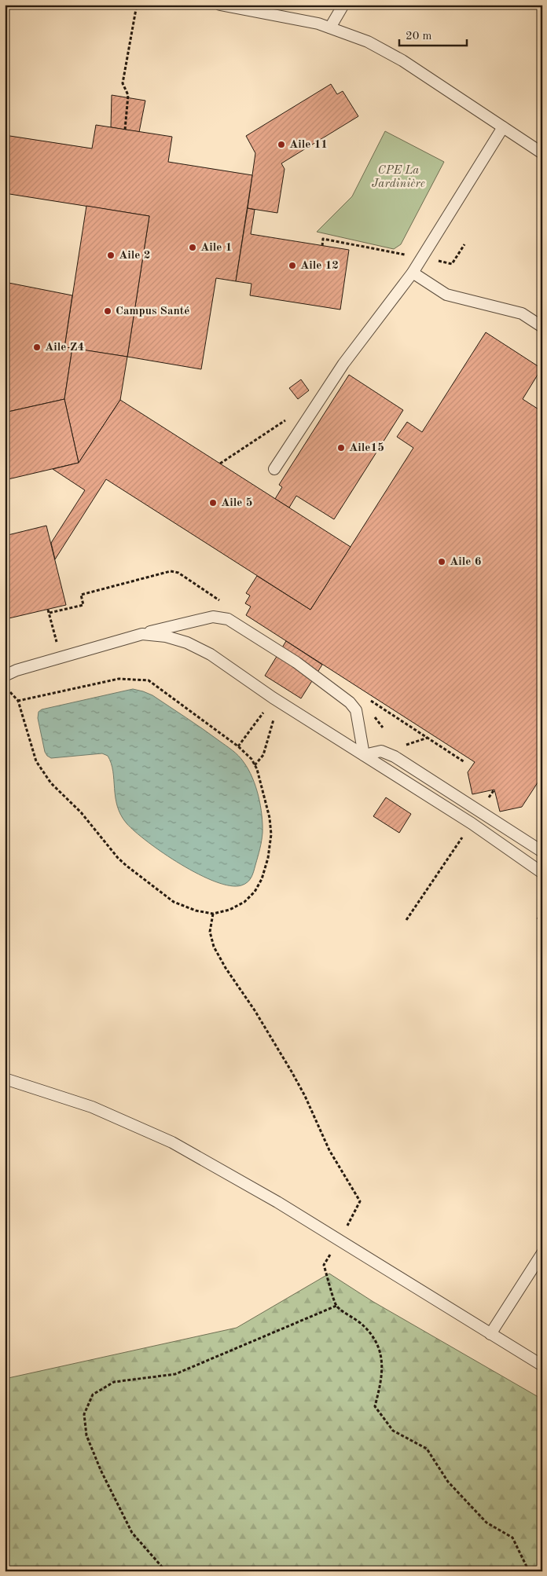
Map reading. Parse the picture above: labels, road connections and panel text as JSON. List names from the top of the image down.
{
  "parks": ["CPE La Jardinière"],
  "places": [
    "Aile 11",
    "Aile 1",
    "Aile 2",
    "Aile 12",
    "Campus Santé",
    "Aile Z4",
    "Aile15",
    "Aile 5",
    "Aile 6"
  ],
  "scale_bar": "20 m"
}
